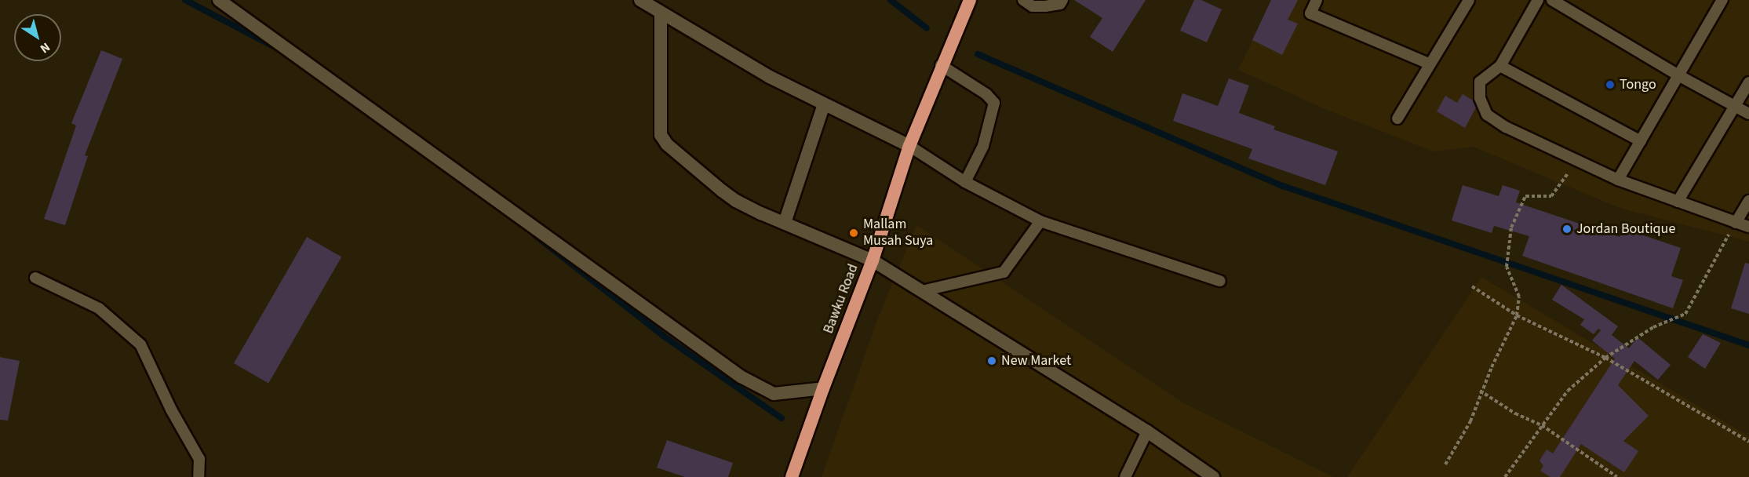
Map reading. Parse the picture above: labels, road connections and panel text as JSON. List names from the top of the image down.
{
  "streets": {
    "highway": ["Bawku Road"]
  },
  "places": [
    "Tongo",
    "Jordan Boutique",
    "Mallam Musah Suya",
    "New Market"
  ],
  "north": "bottom right"
}
